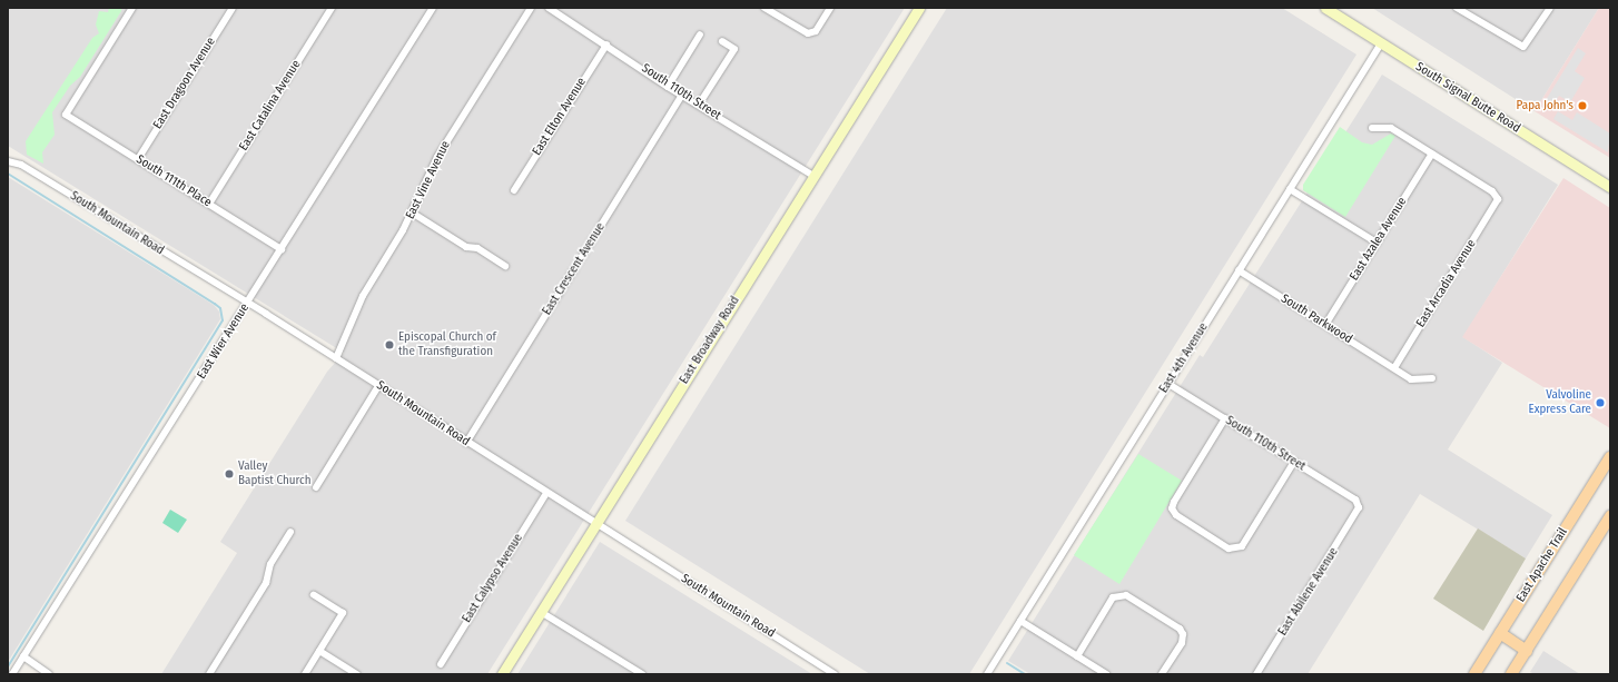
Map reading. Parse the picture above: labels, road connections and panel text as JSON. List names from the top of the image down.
{
  "streets": {
    "main road": ["South Signal Butte Road", "East Broadway Road", "East Apache Trail"],
    "street": [
      "East Dragoon Avenue",
      "South 110th Street",
      "East Catalina Avenue",
      "East Elton Avenue",
      "East Vine Avenue",
      "South 111th Place",
      "South Mountain Road",
      "East Azalea Avenue",
      "East Crescent Avenue",
      "East Arcadia Avenue",
      "South Parkwood",
      "East Wier Avenue",
      "East 4th Avenue",
      "East Calypso Avenue",
      "East Abilene Avenue"
    ]
  },
  "crossings": [
    ["East Dragoon Avenue", "South 111th Place"],
    ["South 110th Street", "East Elton Avenue"],
    ["South 110th Street", "East Crescent Avenue"],
    ["South 110th Street", "East Broadway Road"],
    ["South 110th Street", "East 4th Avenue"],
    ["South 110th Street", "East Abilene Avenue"],
    ["South Signal Butte Road", "East 4th Avenue"],
    ["East Catalina Avenue", "South 111th Place"],
    ["East Vine Avenue", "South Mountain Road"],
    ["South 111th Place", "East Wier Avenue"],
    ["South Mountain Road", "East Crescent Avenue"],
    ["South Mountain Road", "East Broadway Road"],
    ["South Mountain Road", "East Wier Avenue"],
    ["South Mountain Road", "East Calypso Avenue"],
    ["East Azalea Avenue", "East Arcadia Avenue"],
    ["East Azalea Avenue", "South Parkwood"],
    ["East Arcadia Avenue", "South Parkwood"],
    ["South Parkwood", "East 4th Avenue"]
  ],
  "places": [
    "Papa John's",
    "Episcopal Church of the Transfiguration",
    "Valvoline Express Care",
    "Valley Baptist Church"
  ]
}
